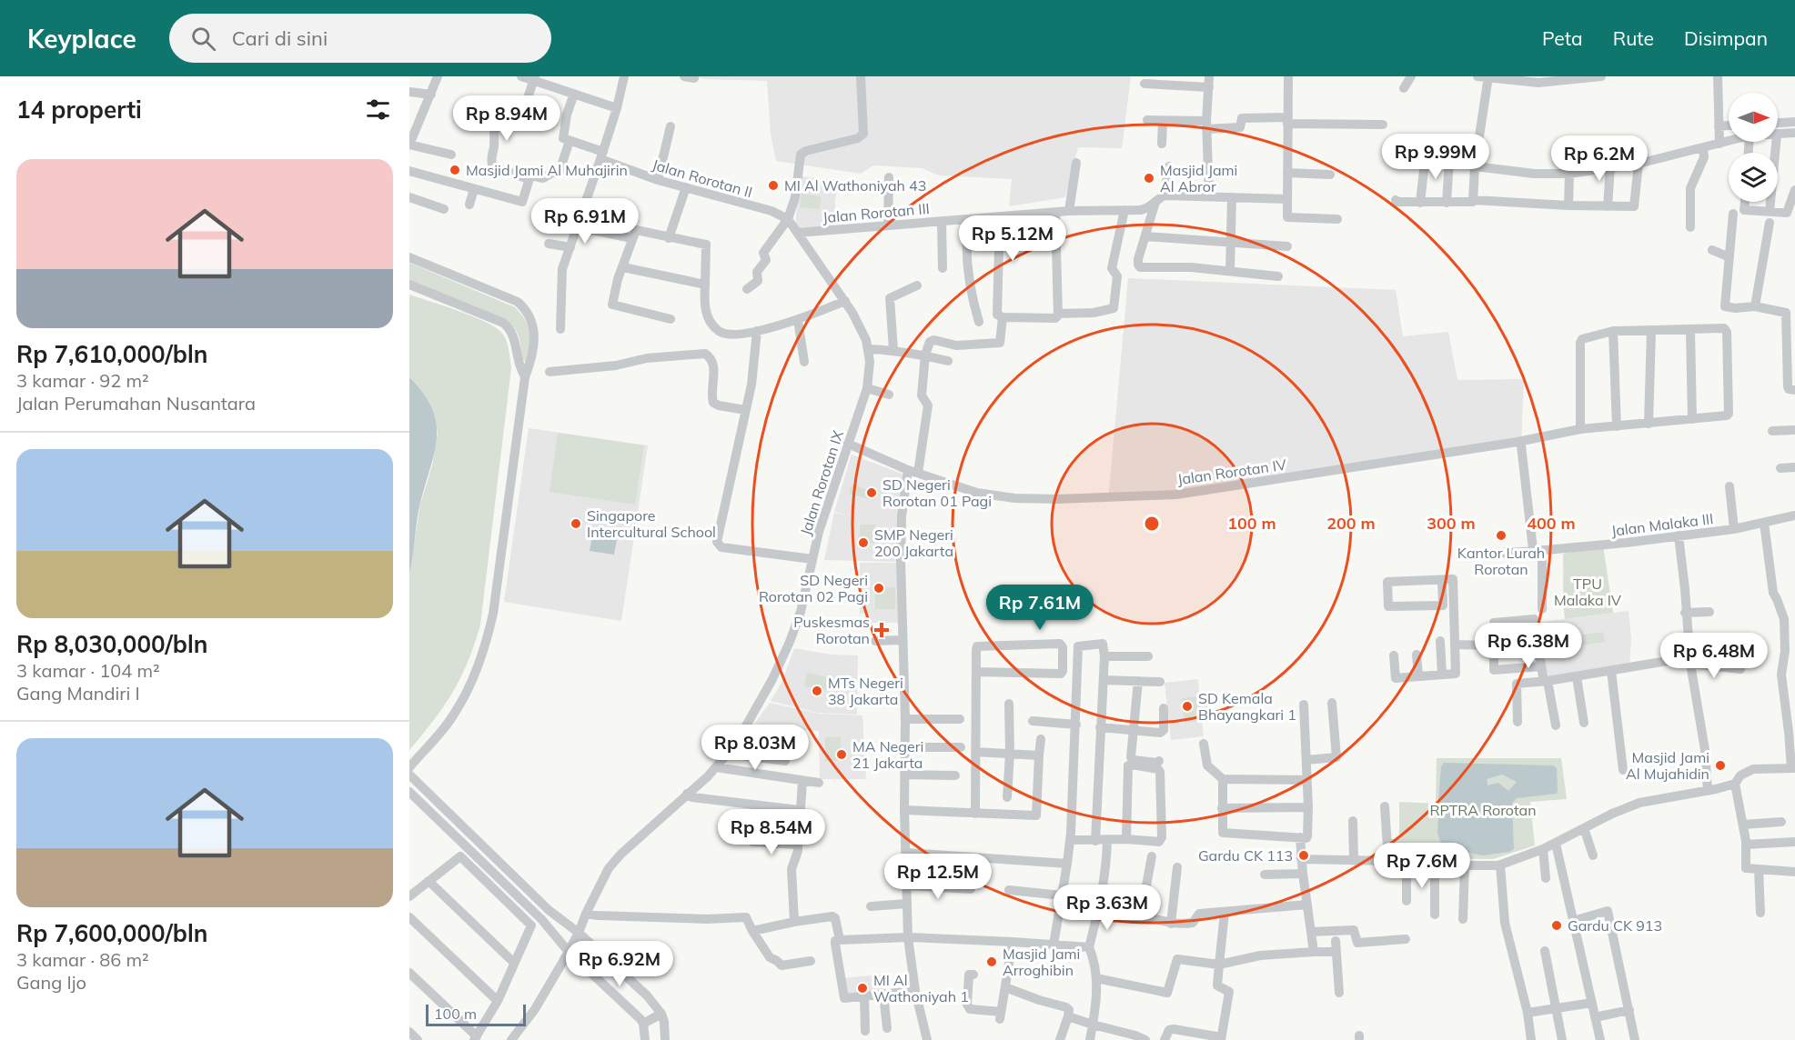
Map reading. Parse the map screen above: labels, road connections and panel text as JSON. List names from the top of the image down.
{
  "streets": {
    "street": [
      "Jalan Rorotan II",
      "Jalan Rorotan III",
      "Jalan Rorotan IV",
      "Jalan Rorotan IX",
      "Jalan Malaka III"
    ]
  },
  "crossings": [
    ["Jalan Rorotan II", "Jalan Rorotan IX"],
    ["Jalan Rorotan III", "Jalan Rorotan IX"],
    ["Jalan Rorotan IV", "Jalan Rorotan IX"]
  ],
  "parks": ["TPU Malaka IV", "RPTRA Rorotan"],
  "places": {
    "other": [
      "Masjid Jami Al Muhajirin",
      "Masjid Jami Al Abror",
      "MI Al Wathoniyah 43",
      "SD Negeri Rorotan 01 Pagi",
      "Singapore Intercultural School",
      "Kantor Lurah Rorotan",
      "SMP Negeri 200 Jakarta",
      "SD Negeri Rorotan 02 Pagi",
      "MTs Negeri 38 Jakarta",
      "SD Kemala Bhayangkari 1",
      "MA Negeri 21 Jakarta",
      "Masjid Jami Al Mujahidin",
      "Gardu CK 113",
      "Gardu CK 913",
      "Masjid Jami Arroghibin",
      "MI Al Wathoniyah 1"
    ],
    "health": ["Puskesmas Rorotan"]
  },
  "scale_bar": "100 m",
  "north": "right",
  "page": {
    "header": "Keyplace",
    "search": "Cari di sini",
    "nav": ["Peta", "Rute", "Disimpan"],
    "heading": "14 properti",
    "price": [
      "Rp 8.94M",
      "Rp 9.99M",
      "Rp 6.2M",
      "Rp 6.91M",
      "Rp 5.12M",
      "Rp 7.61M",
      "Rp 6.38M",
      "Rp 6.48M",
      "Rp 8.03M",
      "Rp 8.54M",
      "Rp 7.6M",
      "Rp 12.5M",
      "Rp 3.63M",
      "Rp 6.92M"
    ],
    "list": [
      {
        "name": "Rp 7,610,000/bln",
        "note": "3 kamar · 92 m² · Jalan Perumahan Nusantara"
      },
      {
        "name": "Rp 8,030,000/bln",
        "note": "3 kamar · 104 m² · Gang Mandiri I"
      },
      {
        "name": "Rp 7,600,000/bln",
        "note": "3 kamar · 86 m² · Gang Ijo"
      }
    ],
    "scale": "100 m"
  },
  "rings": [
    "100 m",
    "200 m",
    "300 m",
    "400 m"
  ]
}
